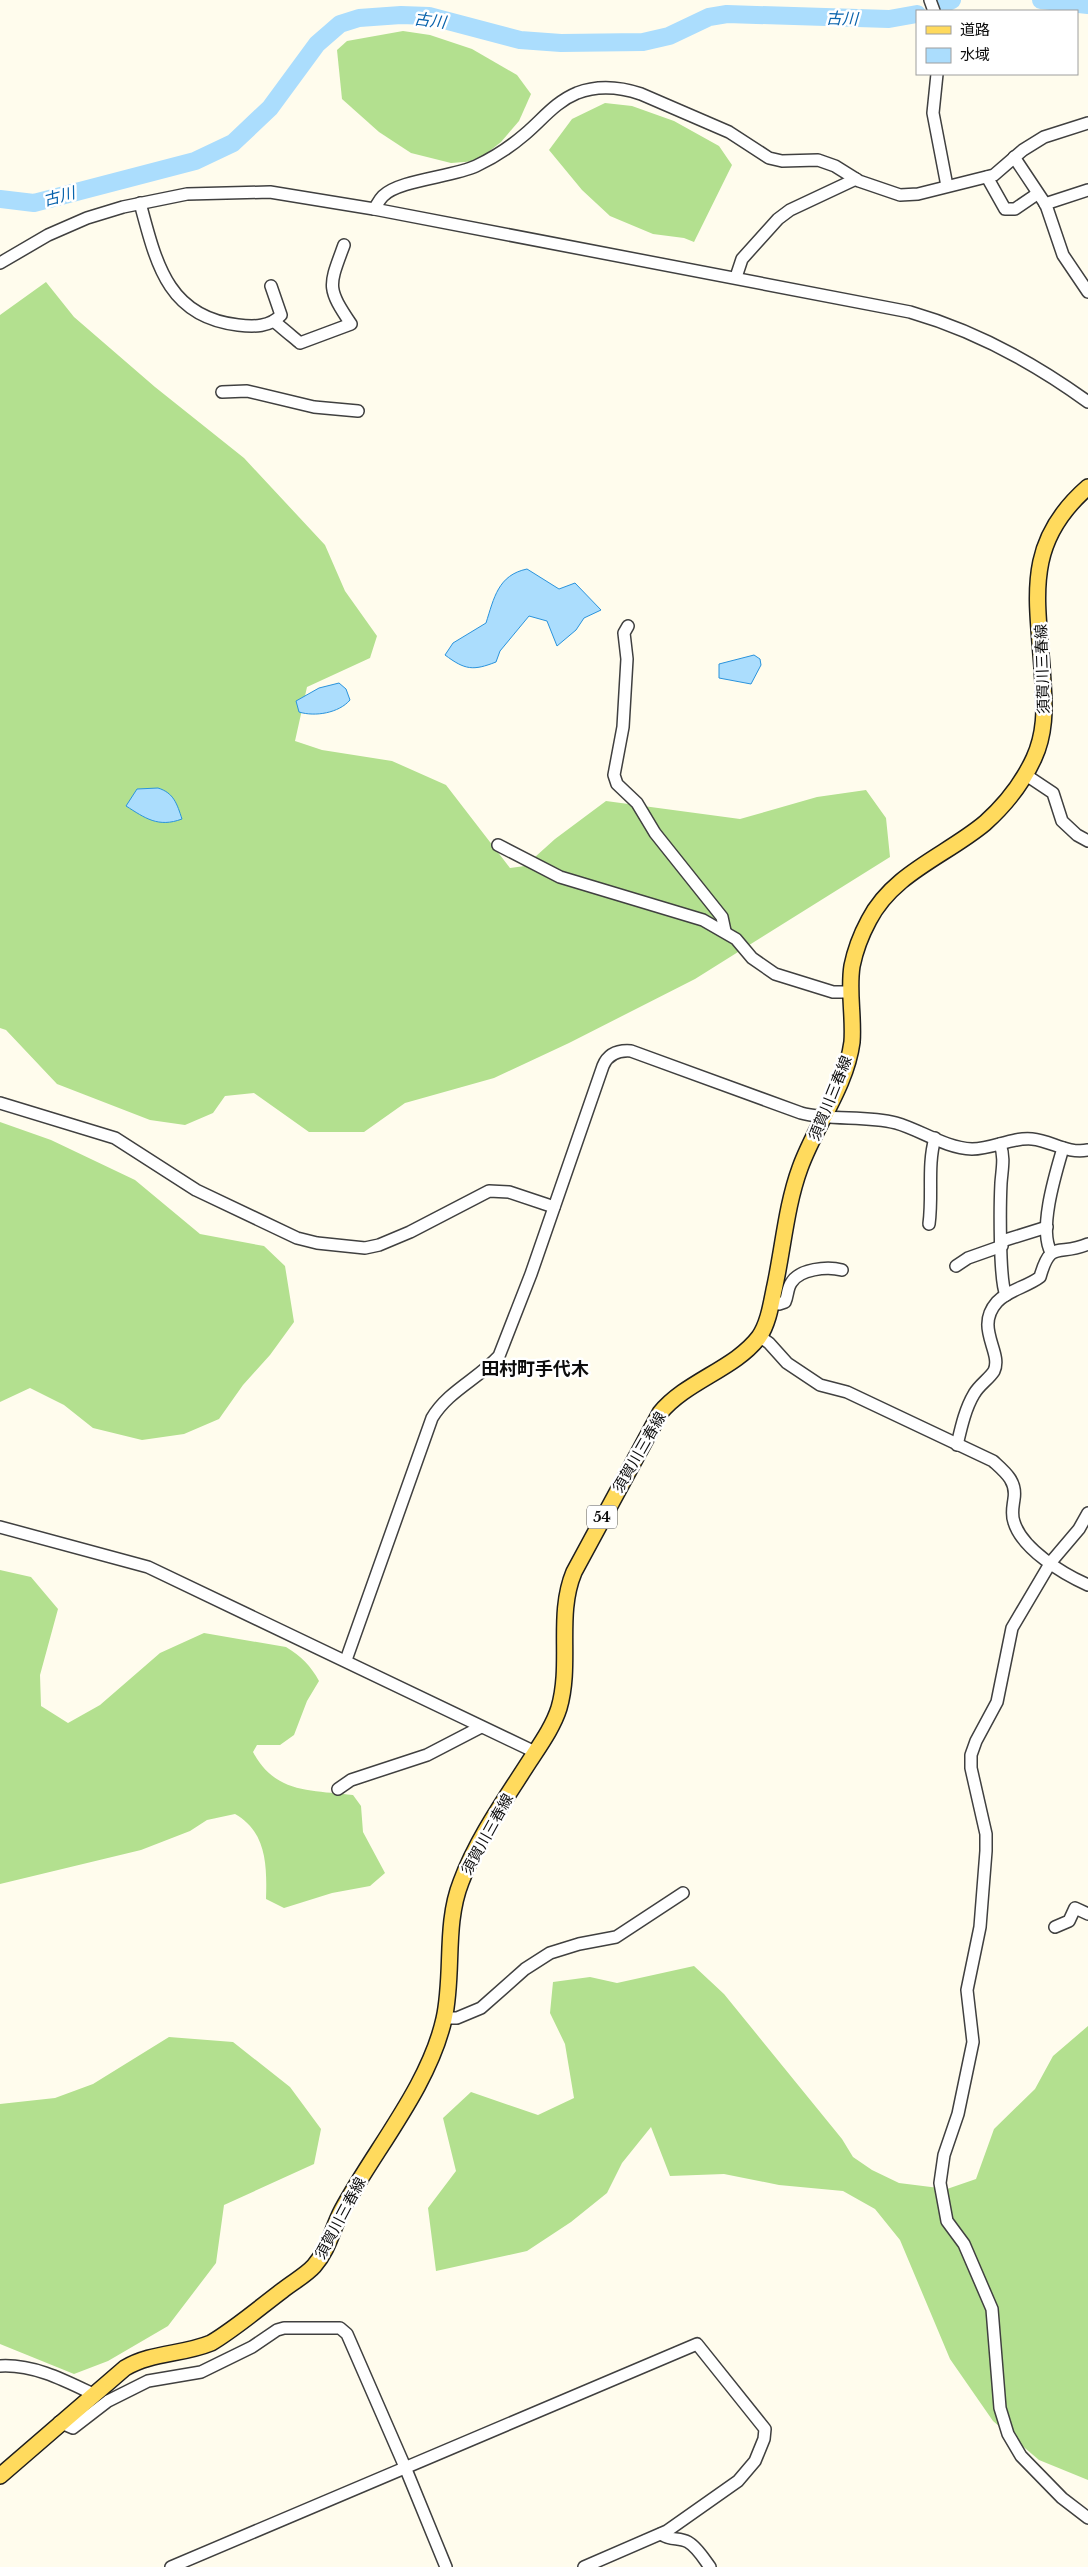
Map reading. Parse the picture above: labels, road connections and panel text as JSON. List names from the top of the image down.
{
  "streets": {
    "main road": ["須賀川三春線", "54"]
  },
  "districts": ["田村町手代木"],
  "water": ["古川"],
  "legend": ["道路", "水域"]
}
